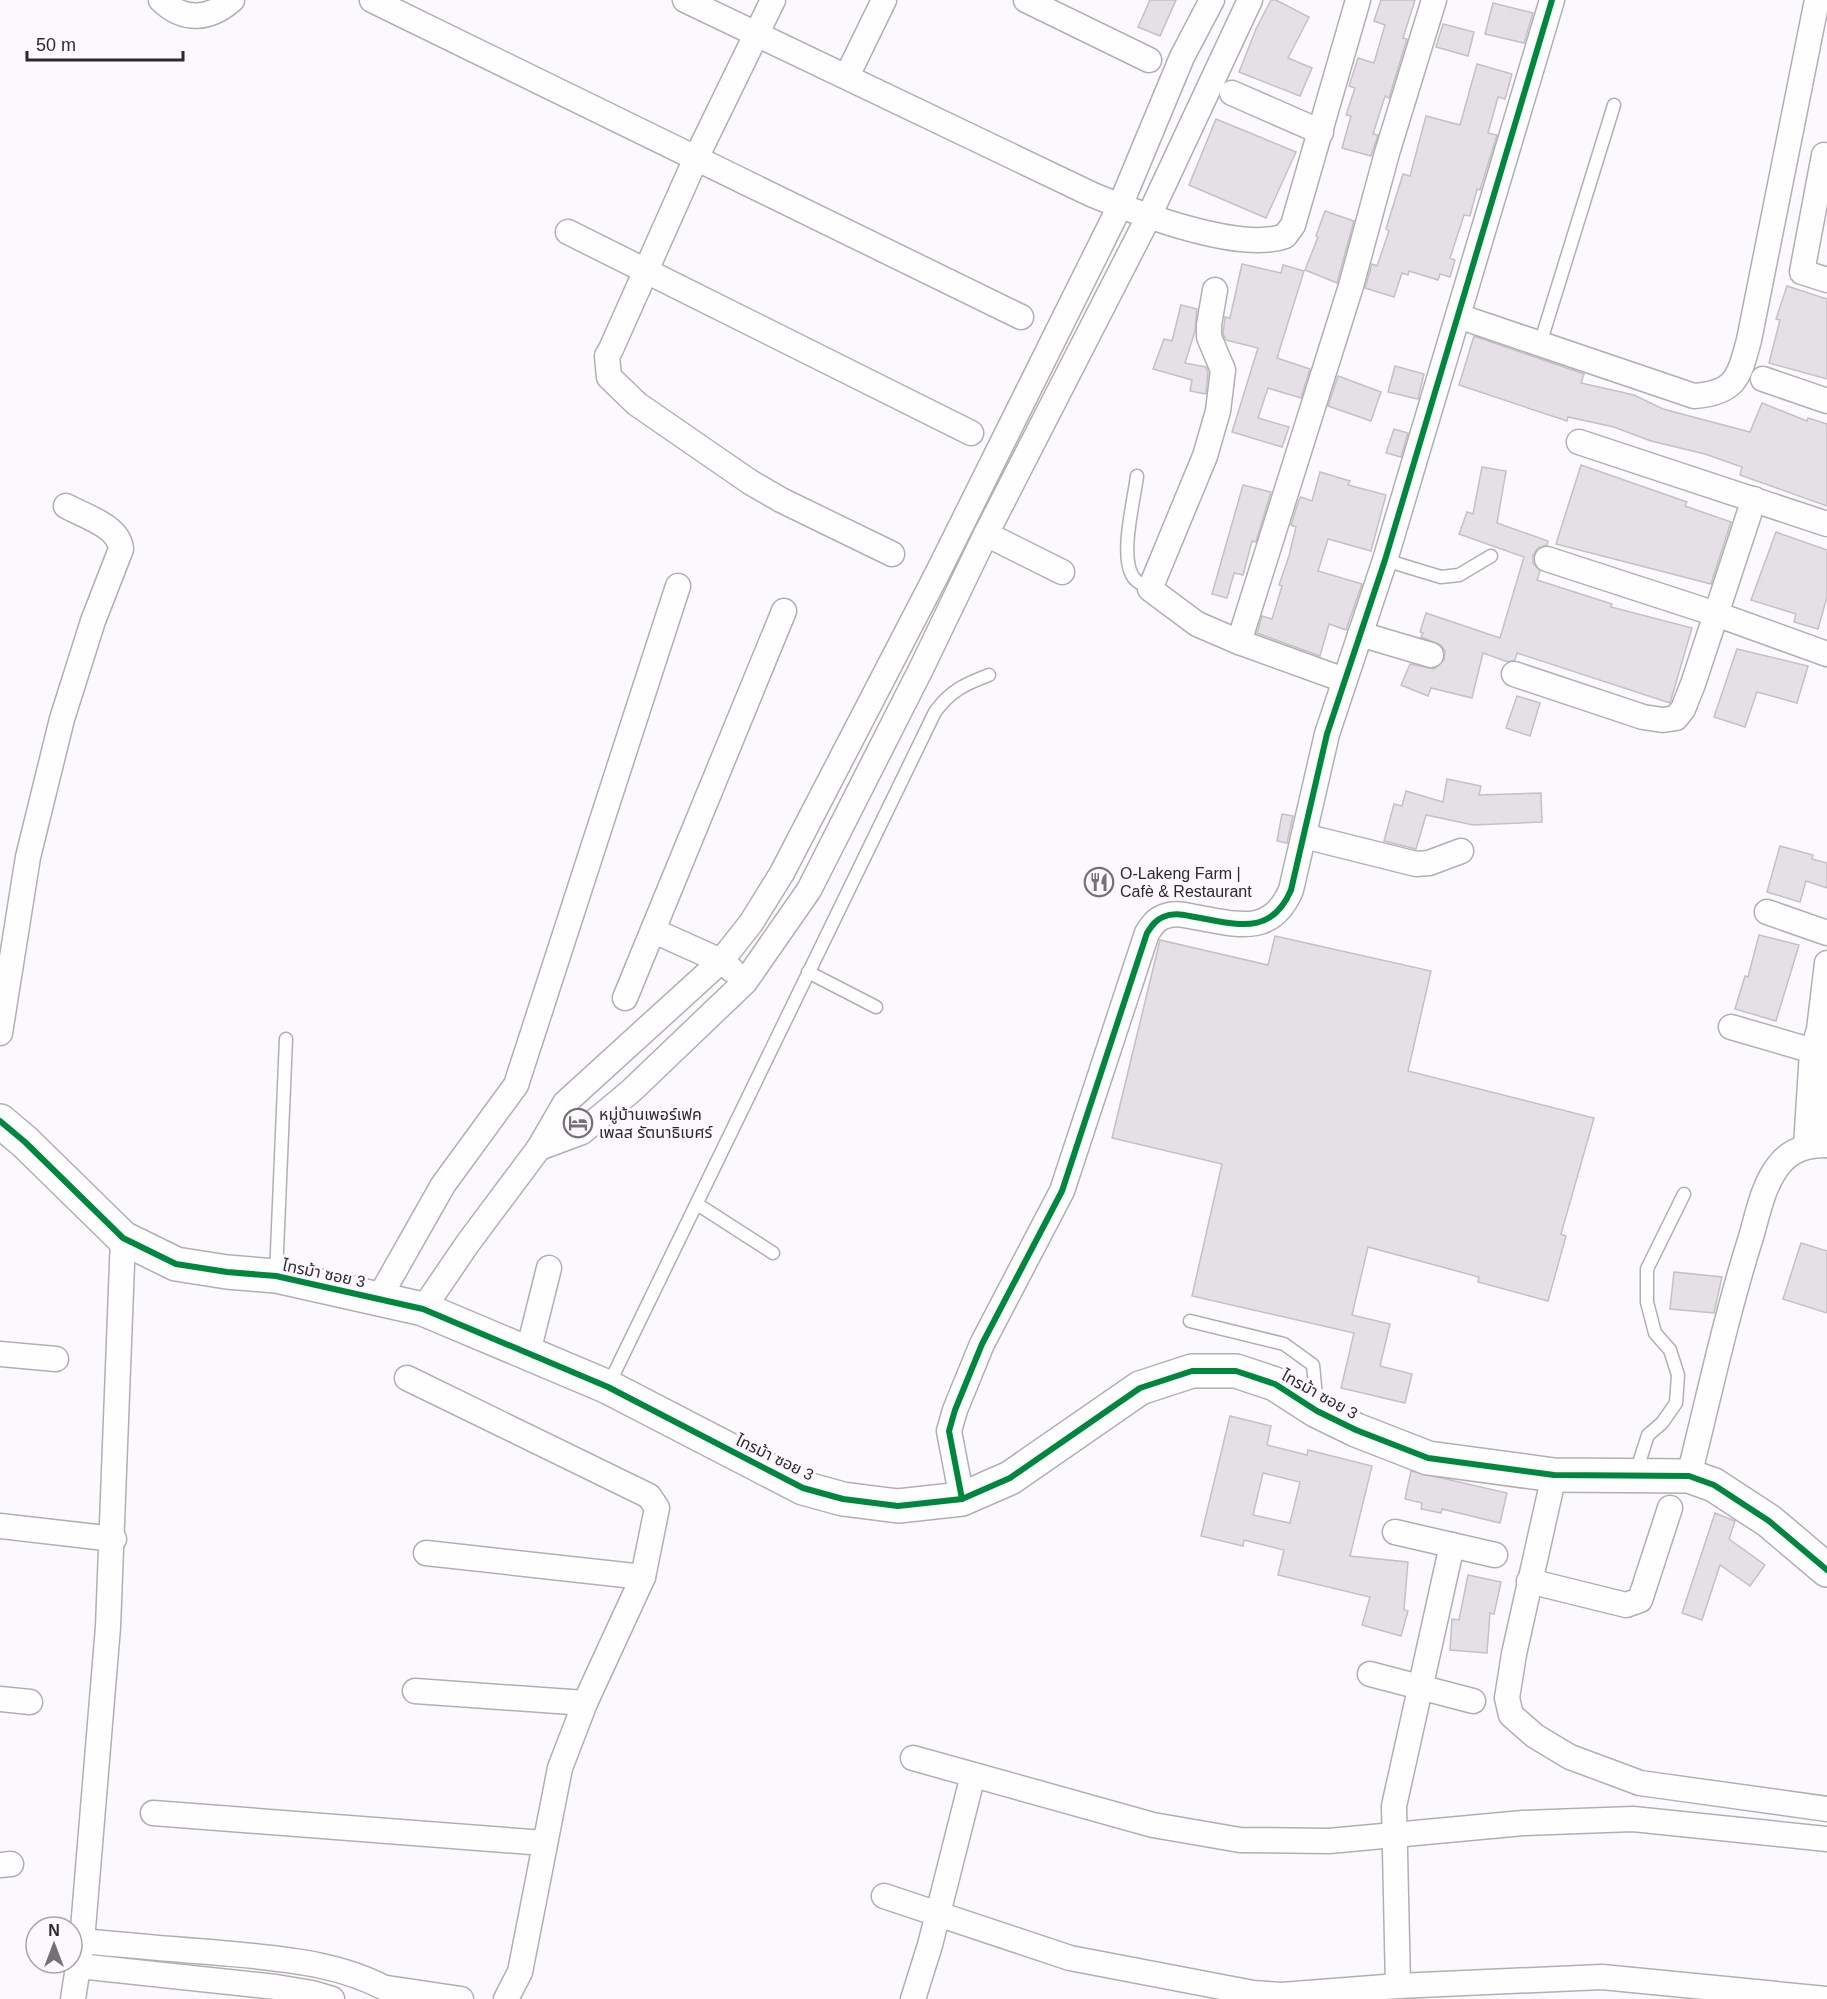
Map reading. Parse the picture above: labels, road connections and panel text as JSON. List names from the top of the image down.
{
  "streets": {
    "street": ["ไทรม้า ซอย 3"]
  },
  "places": {
    "restaurant": ["O-Lakeng Farm | Cafè & Restaurant"],
    "hotel": ["หมู่บ้านเพอร์เฟค เพลส รัตนาธิเบศร์"]
  },
  "scale_bar": "50 m",
  "north": "top"
}
